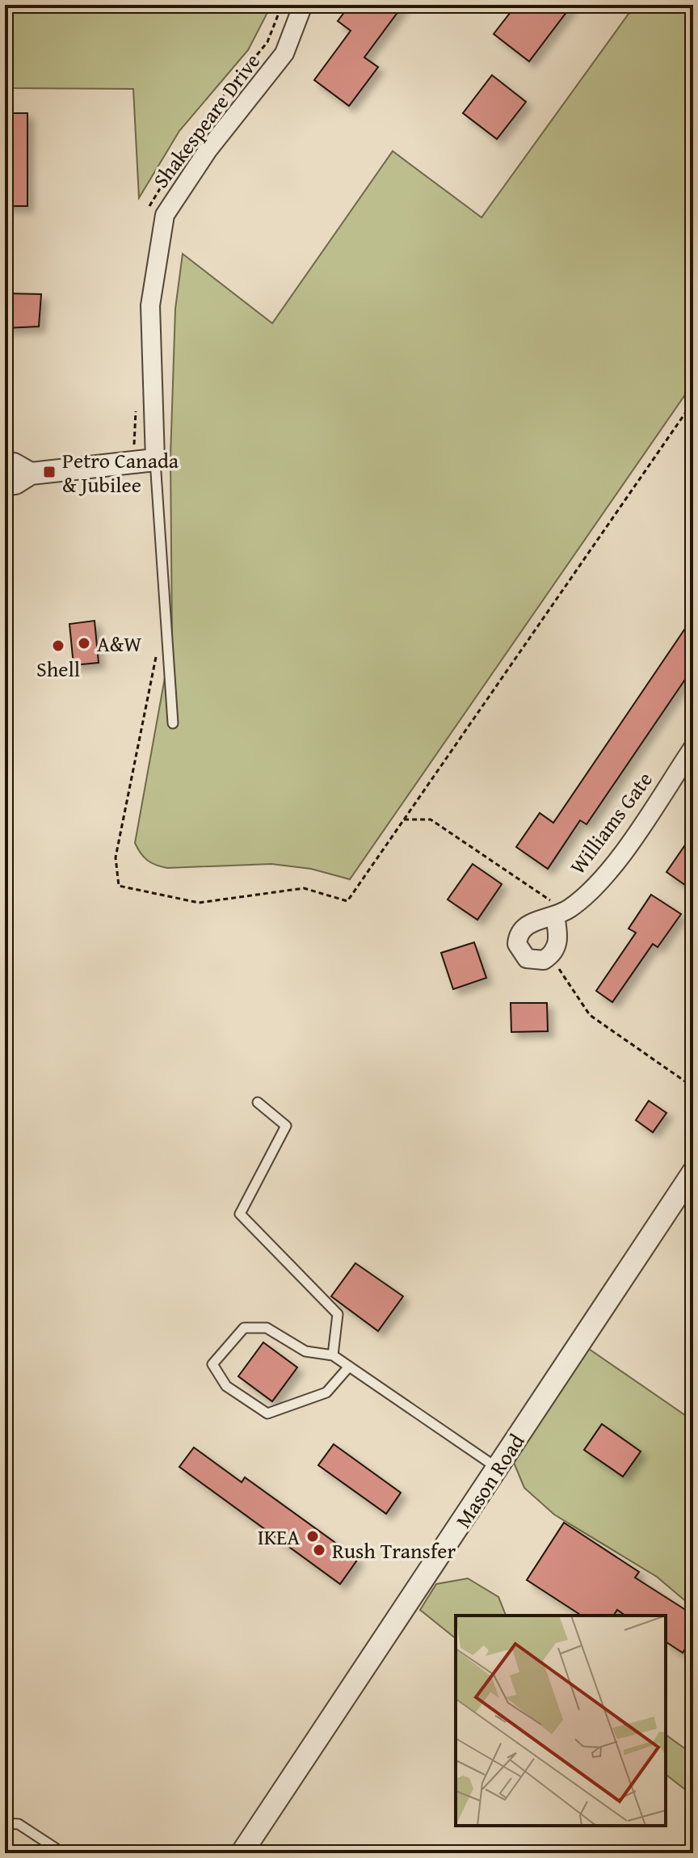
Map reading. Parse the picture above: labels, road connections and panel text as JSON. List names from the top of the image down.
{
  "streets": {
    "street": ["Shakespeare Drive", "Williams Gate", "Mason Road"]
  },
  "places": {
    "transit": ["Petro Canada & Jubilee"],
    "other": [
      "A&W",
      "Shell",
      "IKEA",
      "Rush Transfer"
    ]
  }
}
